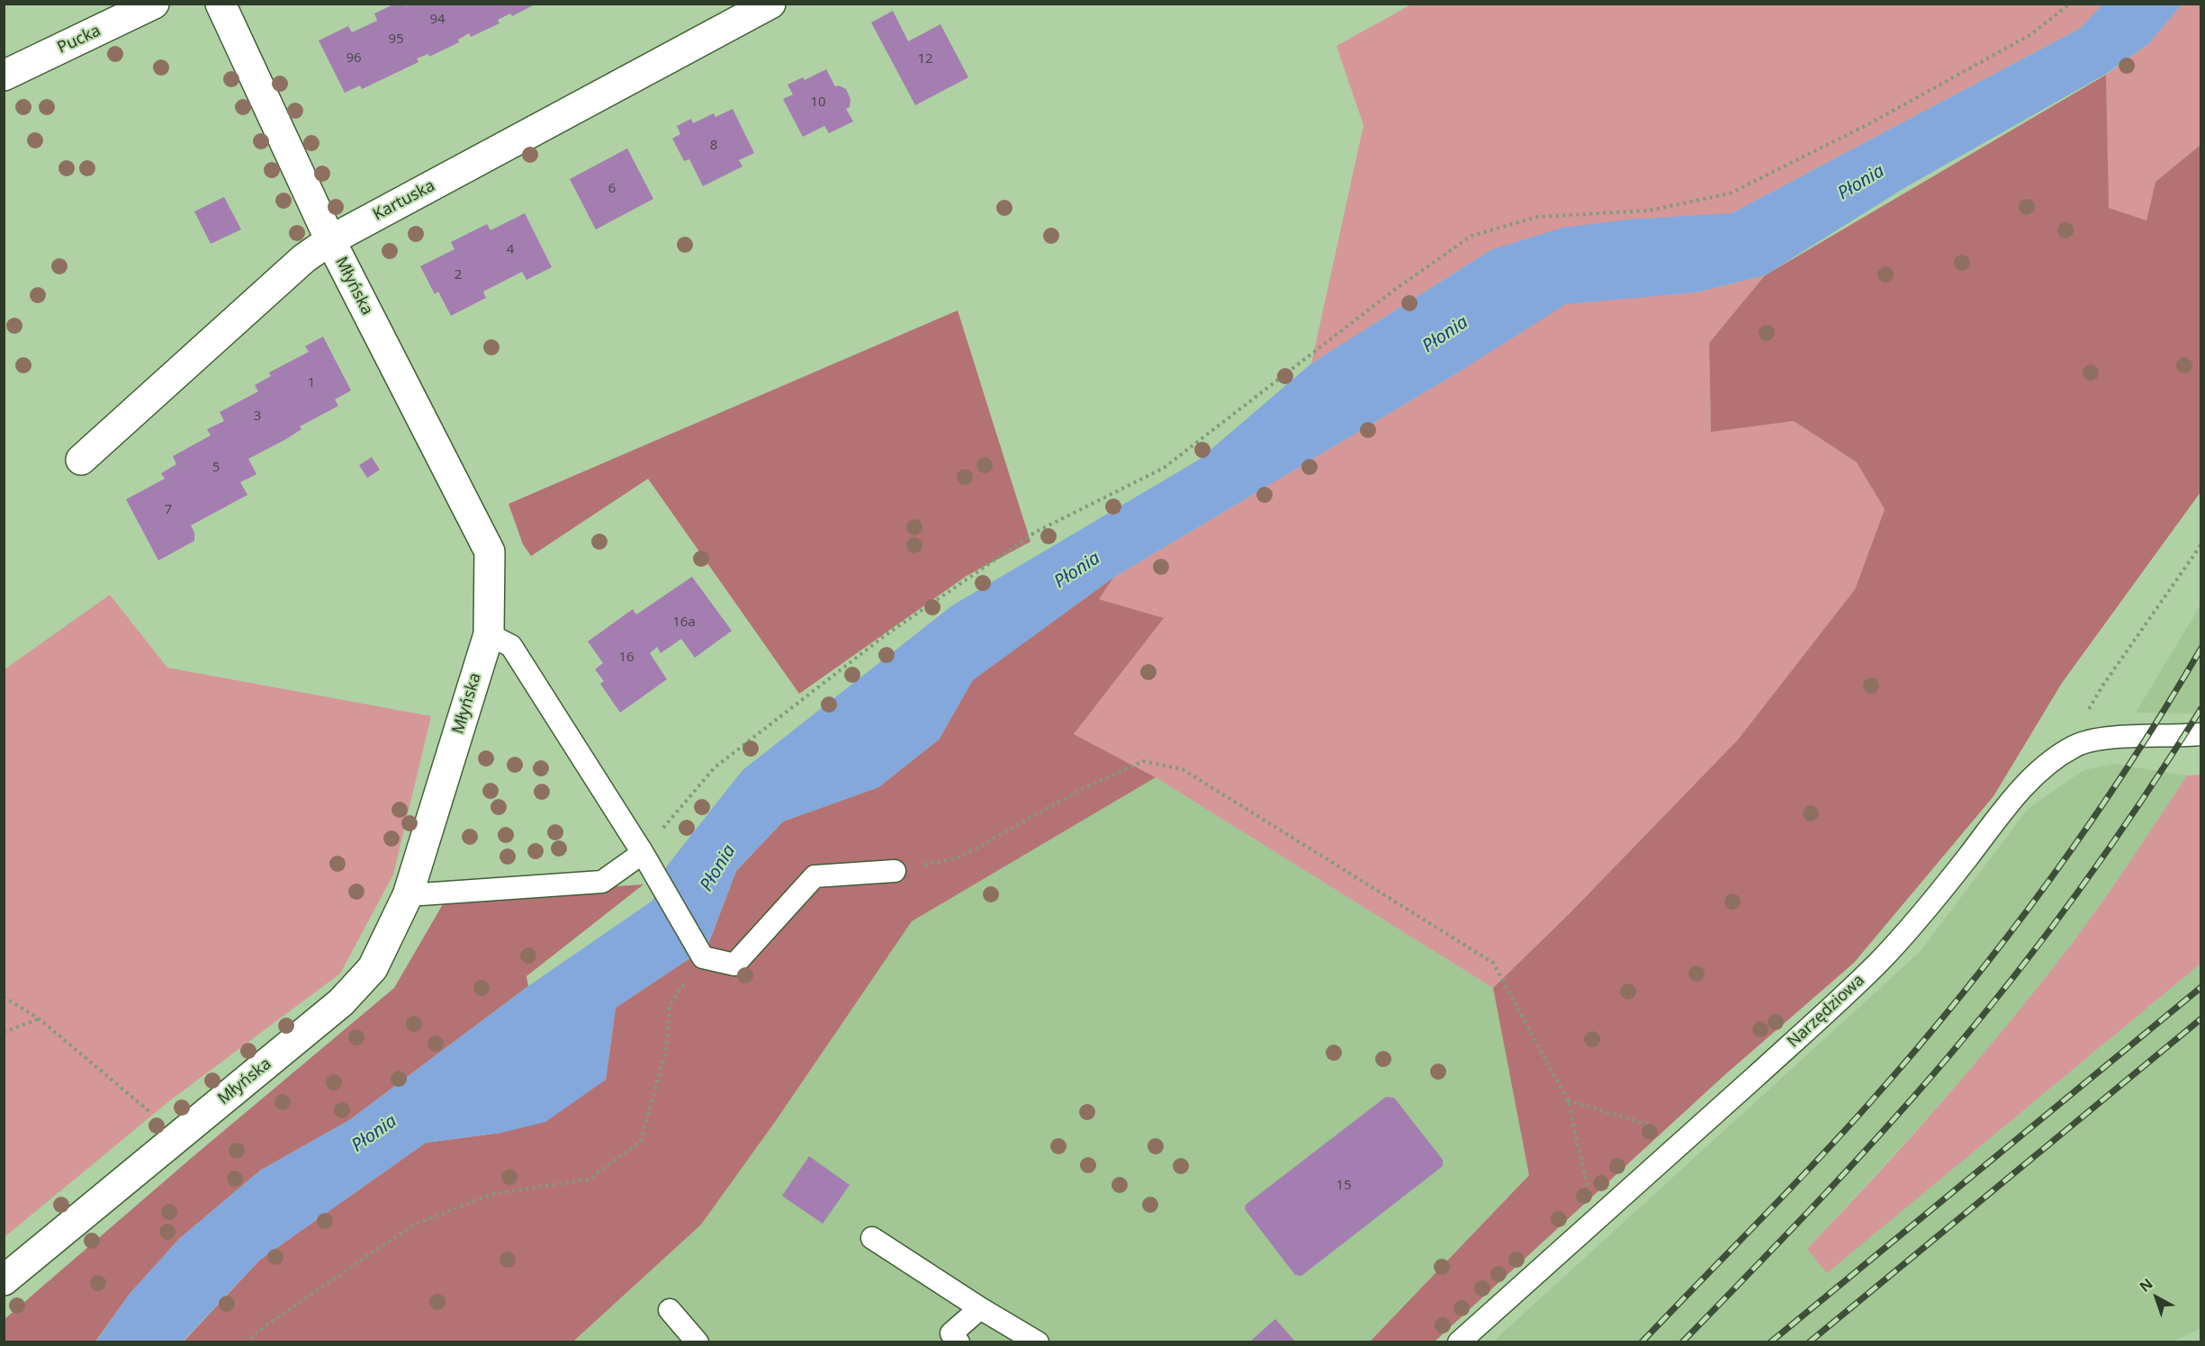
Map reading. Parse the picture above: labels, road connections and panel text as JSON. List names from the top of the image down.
{
  "streets": {
    "street": ["Pucka", "Kartuska", "Młyńska"],
    "lane": ["Narzędziowa"]
  },
  "crossings": [
    ["Kartuska", "Młyńska"]
  ],
  "water": ["Płonia"],
  "house_numbers": [
    "94",
    "95",
    "96",
    "12",
    "10",
    "8",
    "6",
    "4",
    "2",
    "1",
    "3",
    "5",
    "7",
    "16a",
    "16",
    "15"
  ],
  "north": "top left"
}
